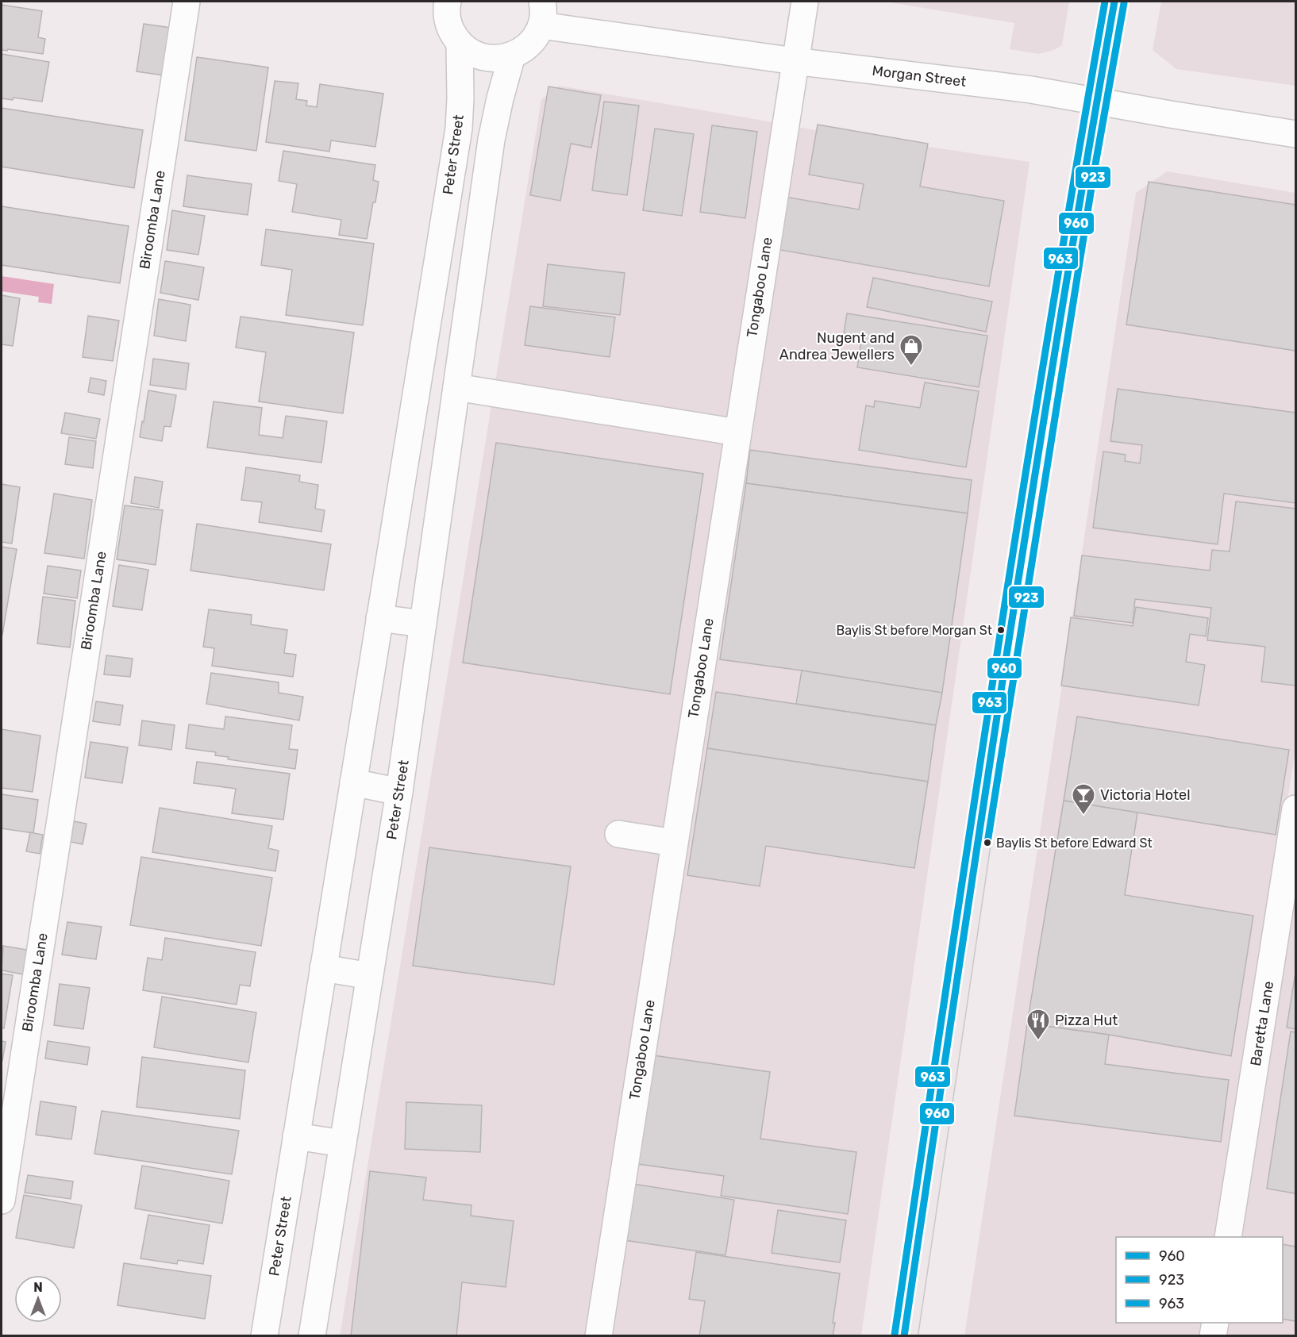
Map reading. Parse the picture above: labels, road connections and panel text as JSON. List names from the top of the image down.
{
  "streets": {
    "street": [
      "Morgan Street",
      "Peter Street",
      "Biroomba Lane",
      "Tongaboo Lane",
      "Baretta Lane"
    ]
  },
  "crossings": [
    ["Morgan Street", "Tongaboo Lane"]
  ],
  "places": {
    "shop": ["Nugent and Andrea Jewellers"],
    "other": ["Baylis St before Morgan St", "Baylis St before Edward St"],
    "bar": ["Victoria Hotel"],
    "restaurant": ["Pizza Hut"]
  },
  "lines": ["transit line 960", "transit line 963", "transit line 923"],
  "legend": ["960", "923", "963"],
  "north": "top"
}
